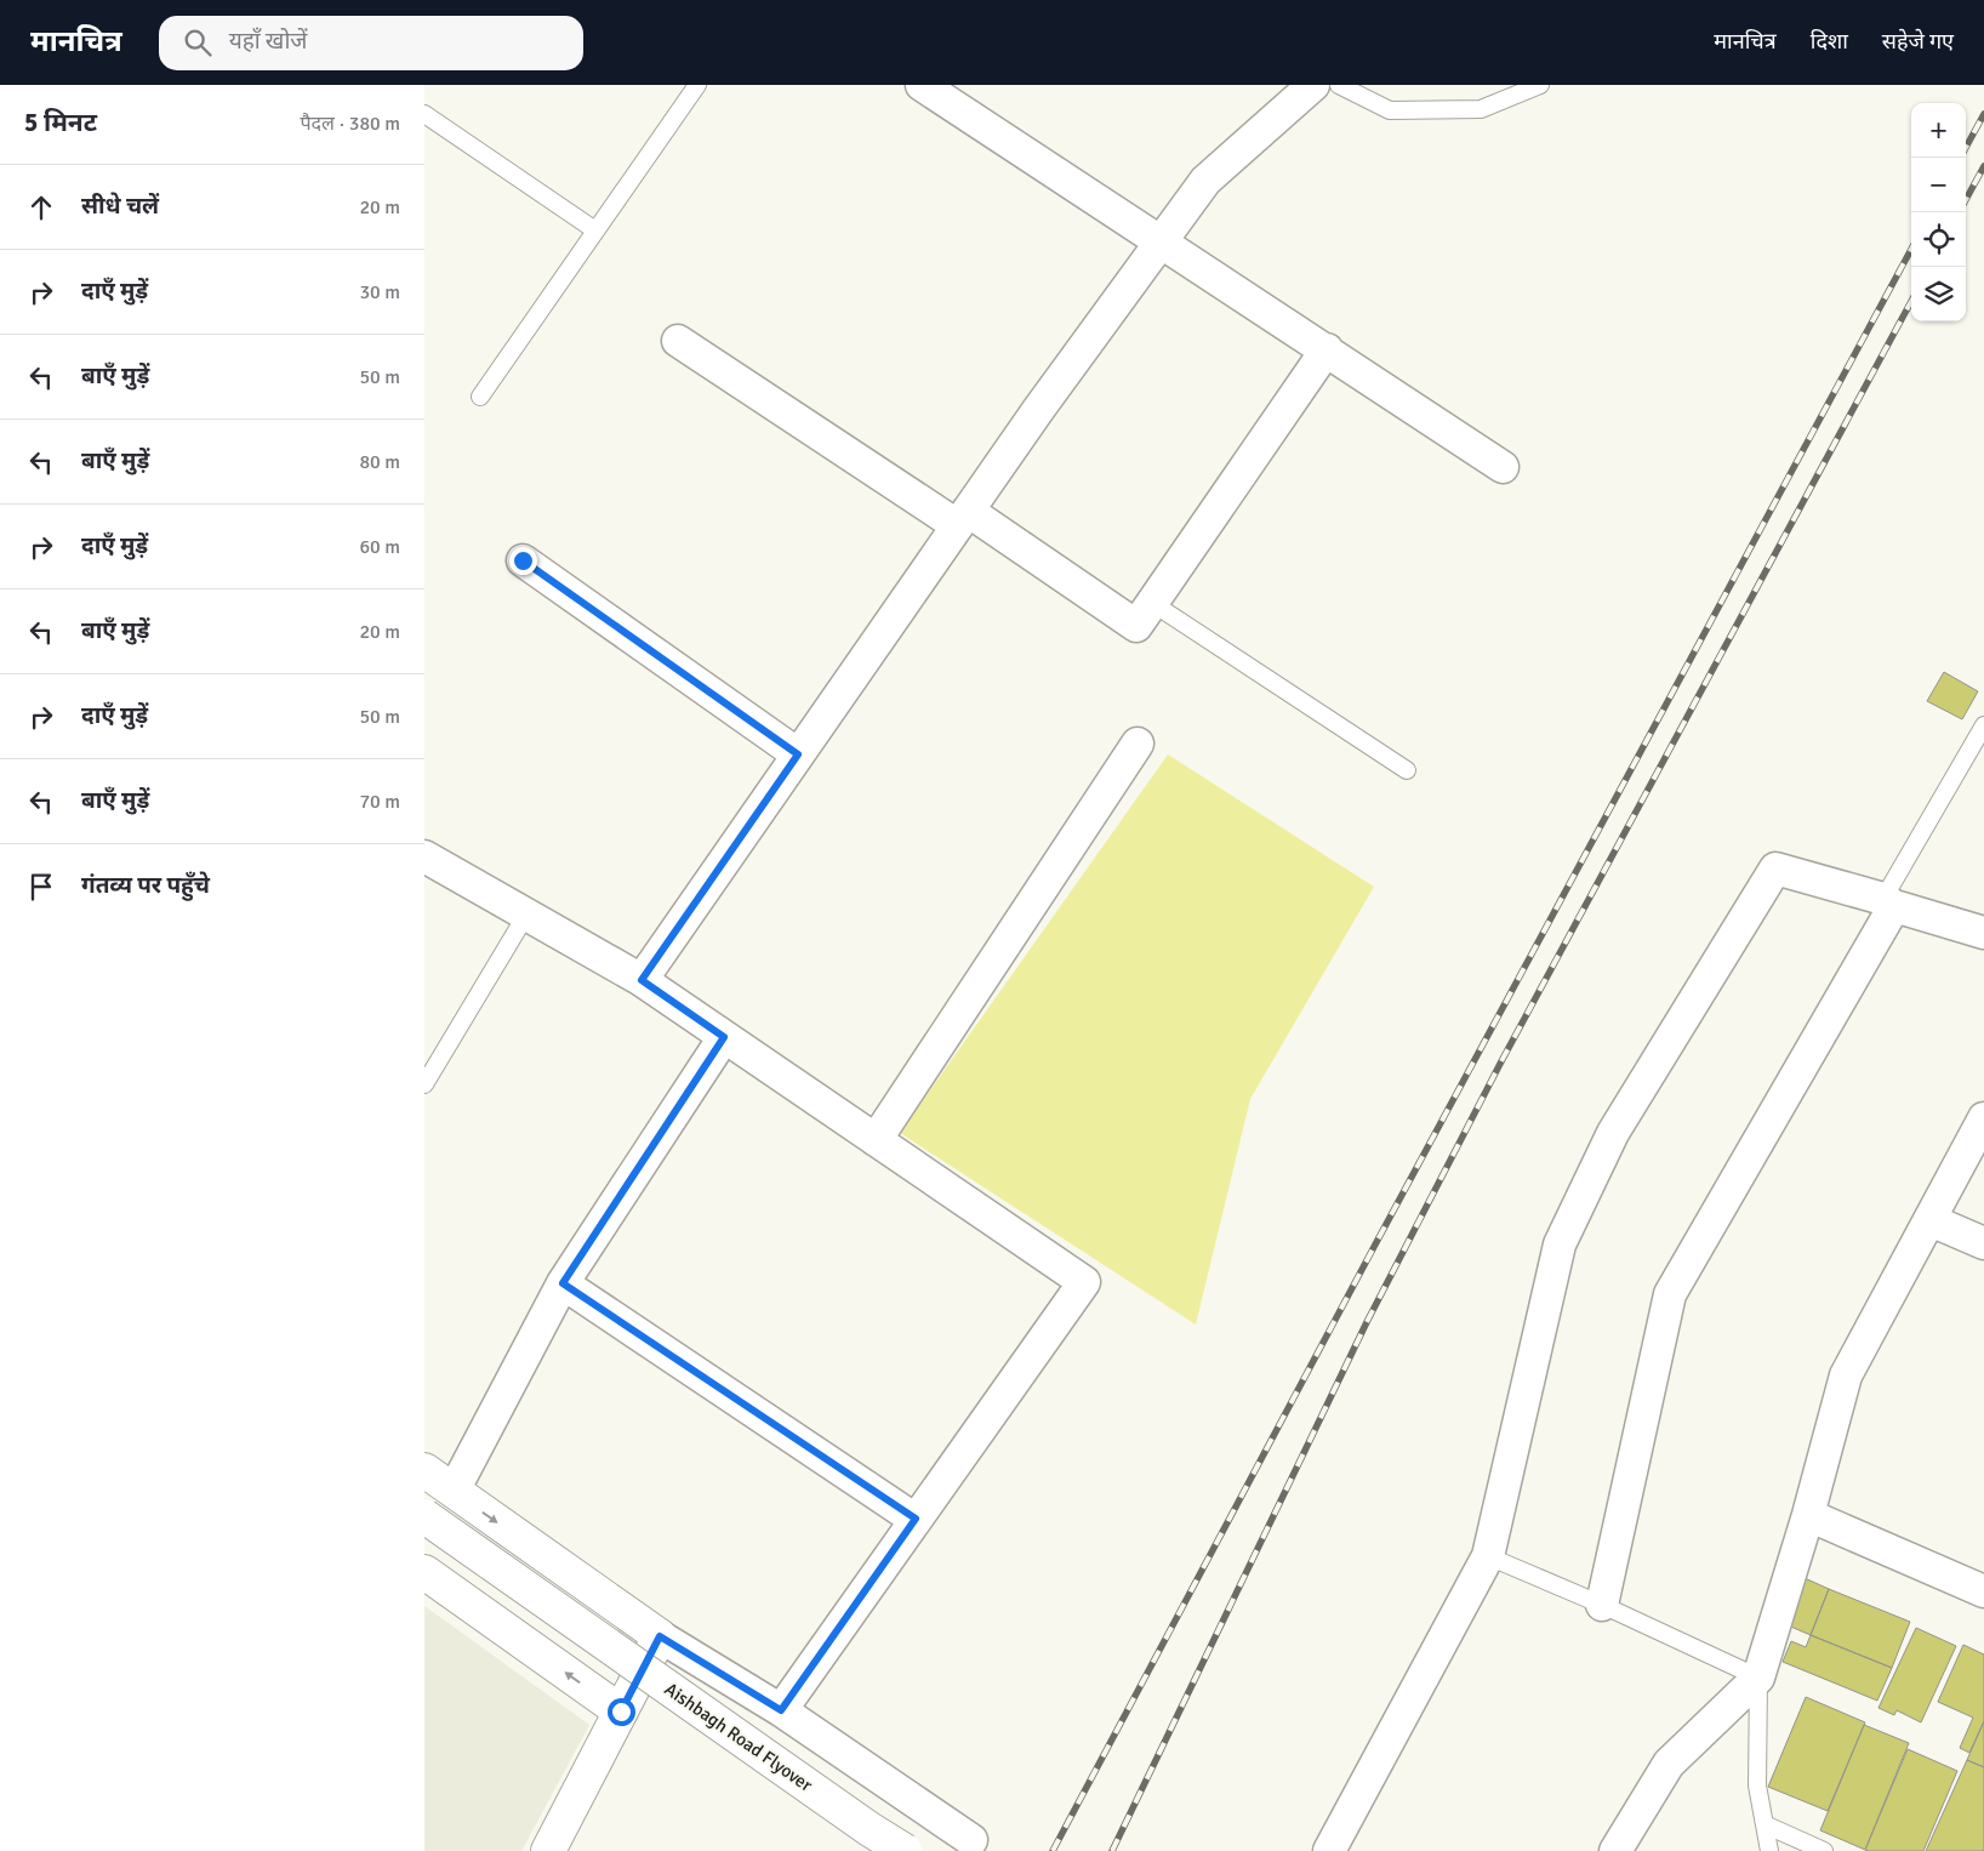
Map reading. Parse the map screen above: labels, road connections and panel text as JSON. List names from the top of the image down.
{
  "streets": {
    "street": ["Aishbagh Road Flyover"]
  },
  "page": {
    "header": "मानचित्र",
    "search": "यहाँ खोजें",
    "nav": ["मानचित्र", "दिशा", "सहेजे गए"],
    "heading": ["5 मिनट", "पैदल · 380 m"],
    "map_buttons": ["+", "−"],
    "list": [
      ["सीधे चलें", "20 m"],
      ["दाएँ मुड़ें", "30 m"],
      ["बाएँ मुड़ें", "50 m"],
      ["बाएँ मुड़ें", "80 m"],
      ["दाएँ मुड़ें", "60 m"],
      ["बाएँ मुड़ें", "20 m"],
      ["दाएँ मुड़ें", "50 m"],
      ["बाएँ मुड़ें", "70 m"],
      "गंतव्य पर पहुँचे"
    ]
  }
}
